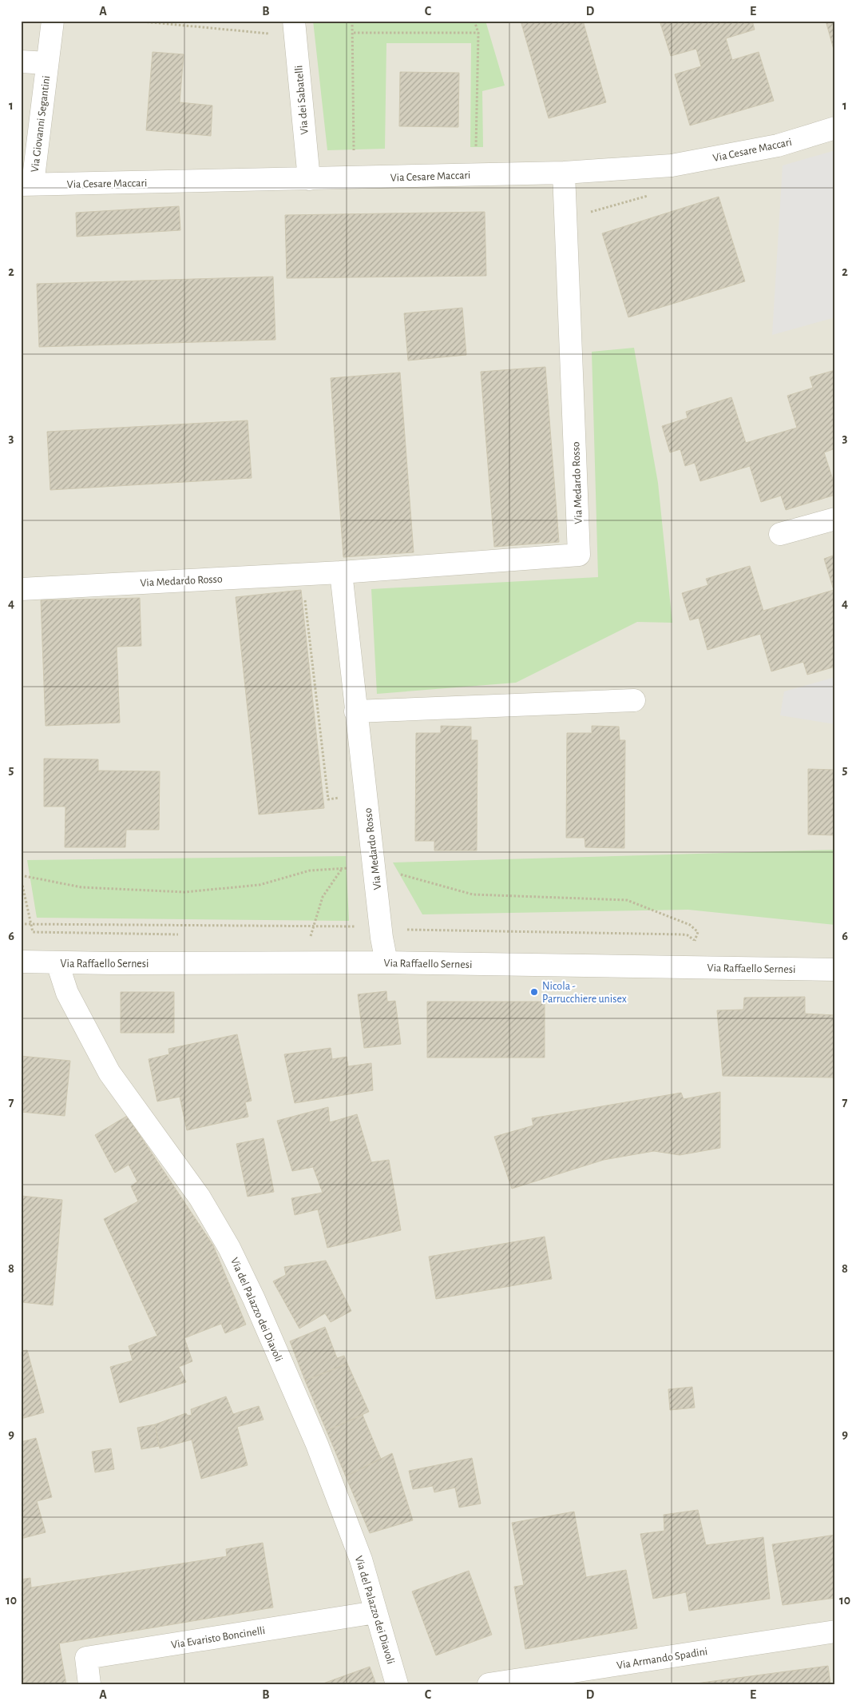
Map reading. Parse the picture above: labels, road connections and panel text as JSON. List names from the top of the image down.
{
  "streets": {
    "street": [
      "Via dei Sabatelli",
      "Via Giovanni Segantini",
      "Via Cesare Maccari",
      "Via Medardo Rosso",
      "Via Raffaello Sernesi",
      "Via del Palazzo dei Diavoli",
      "Via Evaristo Boncinelli",
      "Via Armando Spadini"
    ]
  },
  "crossings": [
    ["Via dei Sabatelli", "Via Cesare Maccari"],
    ["Via Giovanni Segantini", "Via Cesare Maccari"],
    ["Via Cesare Maccari", "Via Medardo Rosso"],
    ["Via Medardo Rosso", "Via Raffaello Sernesi"],
    ["Via Raffaello Sernesi", "Via del Palazzo dei Diavoli"],
    ["Via del Palazzo dei Diavoli", "Via Evaristo Boncinelli"]
  ],
  "places": ["Nicola - Parrucchiere unisex"],
  "grid": {
    "columns": [
      "A",
      "B",
      "C",
      "D",
      "E"
    ],
    "rows": [
      "1",
      "2",
      "3",
      "4",
      "5",
      "6",
      "7",
      "8",
      "9",
      "10"
    ]
  }
}
